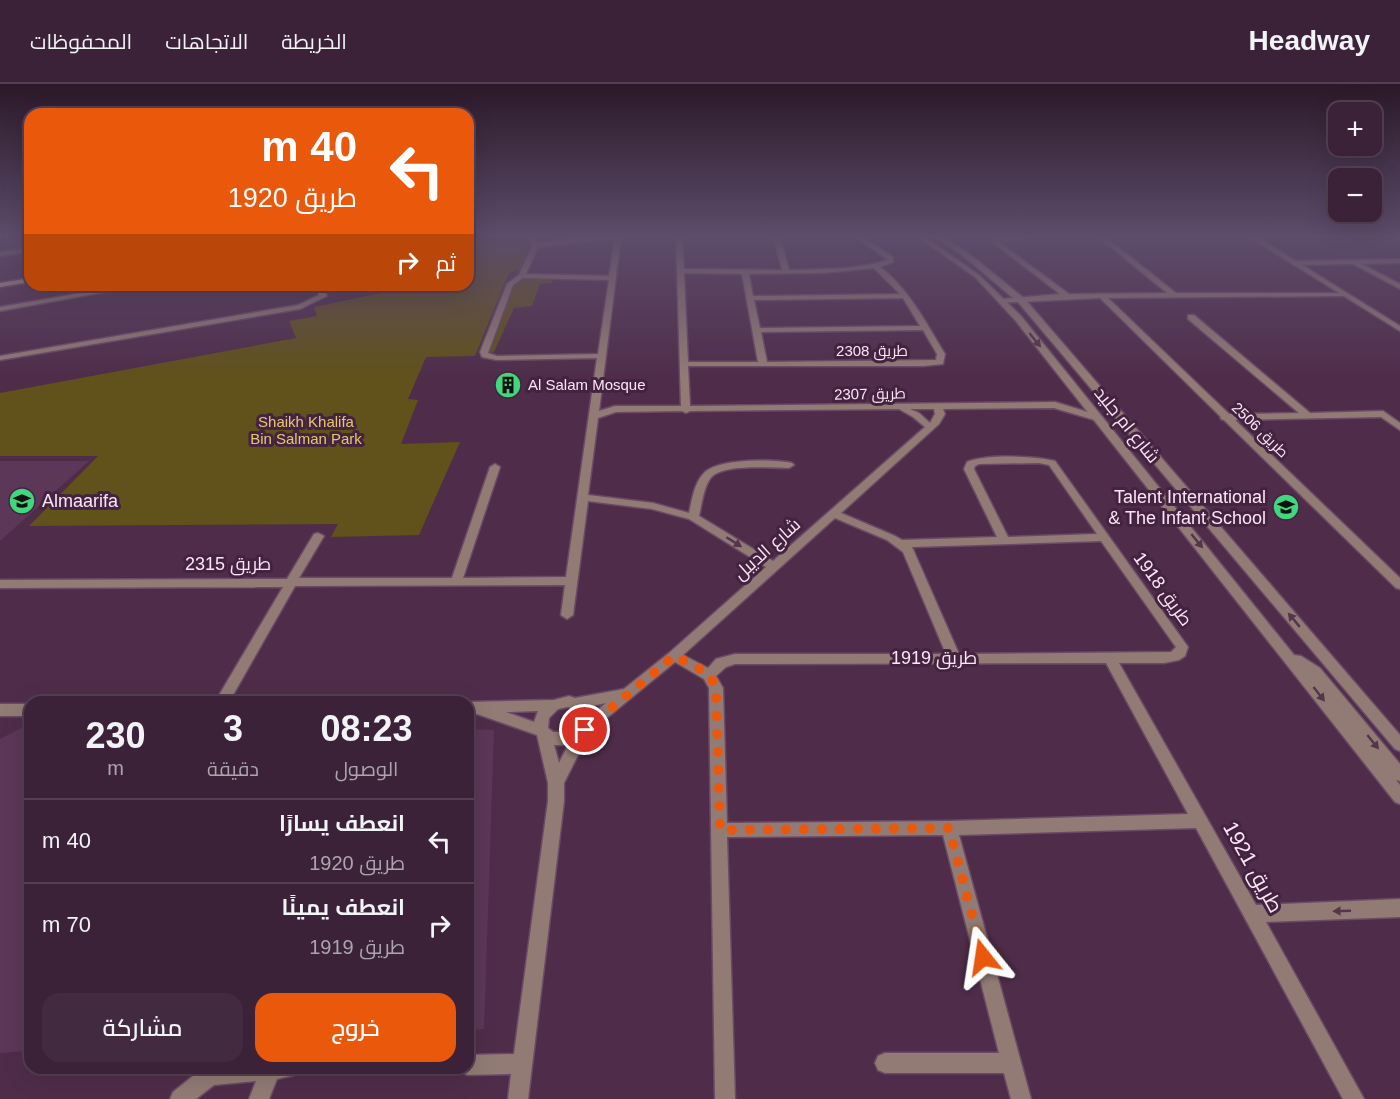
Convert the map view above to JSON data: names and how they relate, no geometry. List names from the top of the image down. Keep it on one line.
{"streets":{"street":["طريق 2308","طريق 2307","شارع ام جليد","طريق 2506","شارع الديبل","طريق 2315","طريق 1918","طريق 1919","طريق 1921"]},"crossings":[["طريق 2307","شارع ام جليد"],["طريق 2307","شارع الديبل"],["طريق 1918","طريق 1919"],["طريق 1919","طريق 1921"]],"parks":["Shaikh Khalifa Bin Salman Park"],"places":{"building":["Al Salam Mosque"],"school or university":["Almaarifa","Talent International & The Infant School"]},"page":{"header":"Headway","nav":["الخريطة","الاتجاهات","المحفوظات"],"map_buttons":["+","−"],"turn":["40 m","طريق 1920"],"then":"ثم","eta":["08:23","الوصول","3","دقيقة","230","m"],"list":[{"name":"انعطف يسارًا","note":"طريق 1920","value":"40 m"},{"name":"انعطف يمينًا","note":"طريق 1919","value":"70 m"}],"buttons":["خروج","مشاركة"]}}
